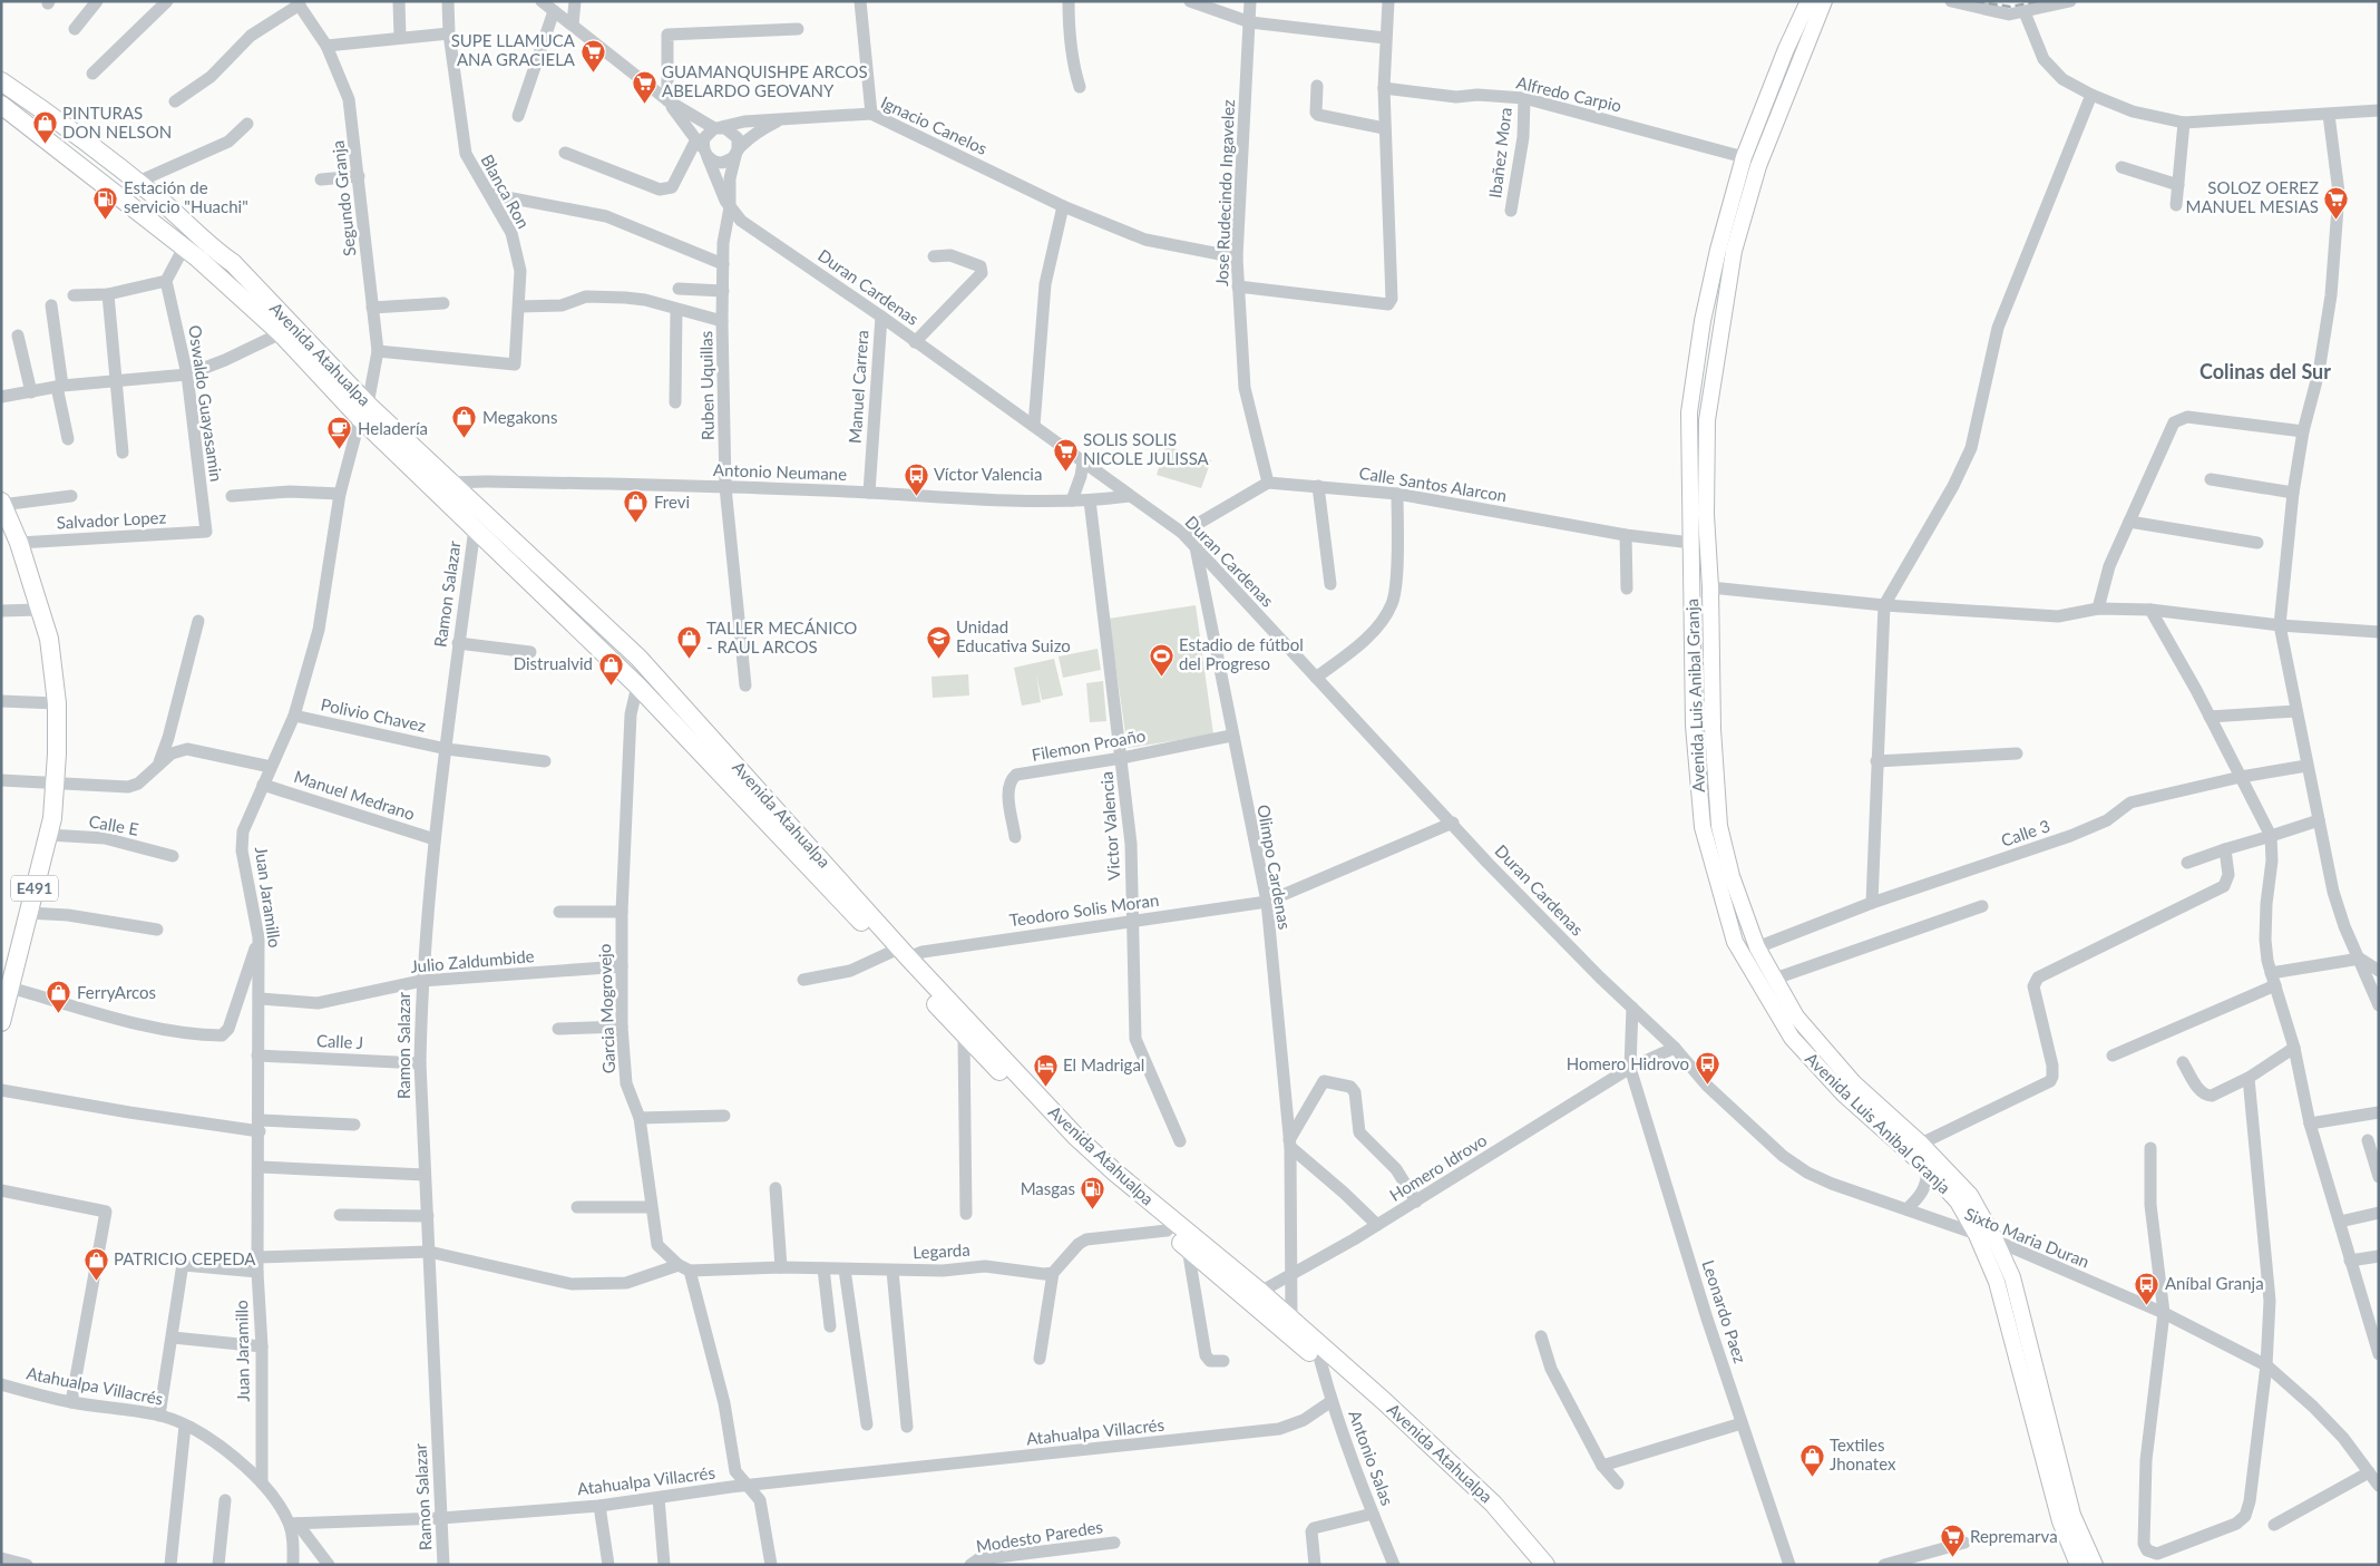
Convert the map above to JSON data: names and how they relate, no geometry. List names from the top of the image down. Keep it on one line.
{"streets":{"highway":["Avenida Atahualpa","E491"],"main road":["Avenida Luis Anibal Granja"],"street":["Alfredo Carpio","Ignacio Canelos","Ibañez Mora","Blanca Ron","Jose Rudecindo Ingavelez","Segundo Granja","Duran Cardenas","Ruben Uquillas","Manuel Carrera","Oswaldo Guayasamin","Antonio Neumane","Calle Santos Alarcon","Salvador Lopez","Ramon Salazar","Polivio Chavez","Filemon Proaño","Manuel Medrano","Calle E","Victor Valencia","Calle 3","Olimpo Cardenas","Juan Jaramillo","Teodoro Solis Moran","Julio Zaldumbide","Garcia Mogrovejo","Calle J","Homero Idrovo","Sixto Maria Duran","Legarda","Leonardo Paez","Atahualpa Villacrés","Antonio Salas","Modesto Paredes"]},"crossings":[["Alfredo Carpio","Ibañez Mora"],["Alfredo Carpio","Avenida Luis Anibal Granja"],["Ignacio Canelos","Jose Rudecindo Ingavelez"],["Blanca Ron","Segundo Granja"],["Jose Rudecindo Ingavelez","Calle Santos Alarcon"],["Segundo Granja","Avenida Atahualpa"],["Segundo Granja","Juan Jaramillo"],["Duran Cardenas","Ruben Uquillas"],["Duran Cardenas","Manuel Carrera"],["Duran Cardenas","Antonio Neumane"],["Duran Cardenas","Olimpo Cardenas"],["Duran Cardenas","Teodoro Solis Moran"],["Duran Cardenas","Sixto Maria Duran"],["Avenida Atahualpa","Antonio Neumane"],["Avenida Atahualpa","Ramon Salazar"],["Avenida Atahualpa","Olimpo Cardenas"],["Avenida Atahualpa","Juan Jaramillo"],["Avenida Atahualpa","Teodoro Solis Moran"],["Avenida Atahualpa","Garcia Mogrovejo"],["Avenida Atahualpa","Homero Idrovo"],["Avenida Atahualpa","Antonio Salas"],["Ruben Uquillas","Antonio Neumane"],["Manuel Carrera","Antonio Neumane"],["Oswaldo Guayasamin","Salvador Lopez"],["Antonio Neumane","Victor Valencia"],["Calle Santos Alarcon","Avenida Luis Anibal Granja"],["Salvador Lopez","E491"],["Ramon Salazar","Polivio Chavez"],["Ramon Salazar","Manuel Medrano"],["Ramon Salazar","Julio Zaldumbide"],["Ramon Salazar","Calle J"],["Ramon Salazar","Legarda"],["Ramon Salazar","Atahualpa Villacrés"],["Avenida Luis Anibal Granja","Calle 3"],["Avenida Luis Anibal Granja","Sixto Maria Duran"],["Polivio Chavez","Juan Jaramillo"],["Filemon Proaño","Victor Valencia"],["Filemon Proaño","Olimpo Cardenas"],["Manuel Medrano","Juan Jaramillo"],["Calle E","E491"],["Victor Valencia","Teodoro Solis Moran"],["Olimpo Cardenas","Teodoro Solis Moran"],["Olimpo Cardenas","Homero Idrovo"],["Juan Jaramillo","Julio Zaldumbide"],["Juan Jaramillo","Calle J"],["Juan Jaramillo","Legarda"],["Juan Jaramillo","Atahualpa Villacrés"],["Julio Zaldumbide","Garcia Mogrovejo"],["Garcia Mogrovejo","Legarda"],["Homero Idrovo","Sixto Maria Duran"],["Homero Idrovo","Leonardo Paez"],["Atahualpa Villacrés","Antonio Salas"]],"districts":["Colinas del Sur"],"places":{"supermarket":["SUPE LLAMUCA ANA GRACIELA","GUAMANQUISHPE ARCOS ABELARDO GEOVANY","SOLOZ OEREZ MANUEL MESIAS","SOLIS SOLIS NICOLE JULISSA","Repremarva"],"shop":["PINTURAS DON NELSON","Megakons","Frevi","TALLER MECÁNICO - RAUL ARCOS","Distrualvid","FerryArcos","PATRICIO CEPEDA","Textiles Jhonatex"],"fuel station":["Estación de servicio \"Huachi\"","Masgas"],"cafe":["Heladería"],"bus stop":["Víctor Valencia","Homero Hidrovo","Aníbal Granja"],"school or university":["Unidad Educativa Suizo"],"sports":["Estadio de fútbol del Progreso"],"hotel":["El Madrigal"]}}
